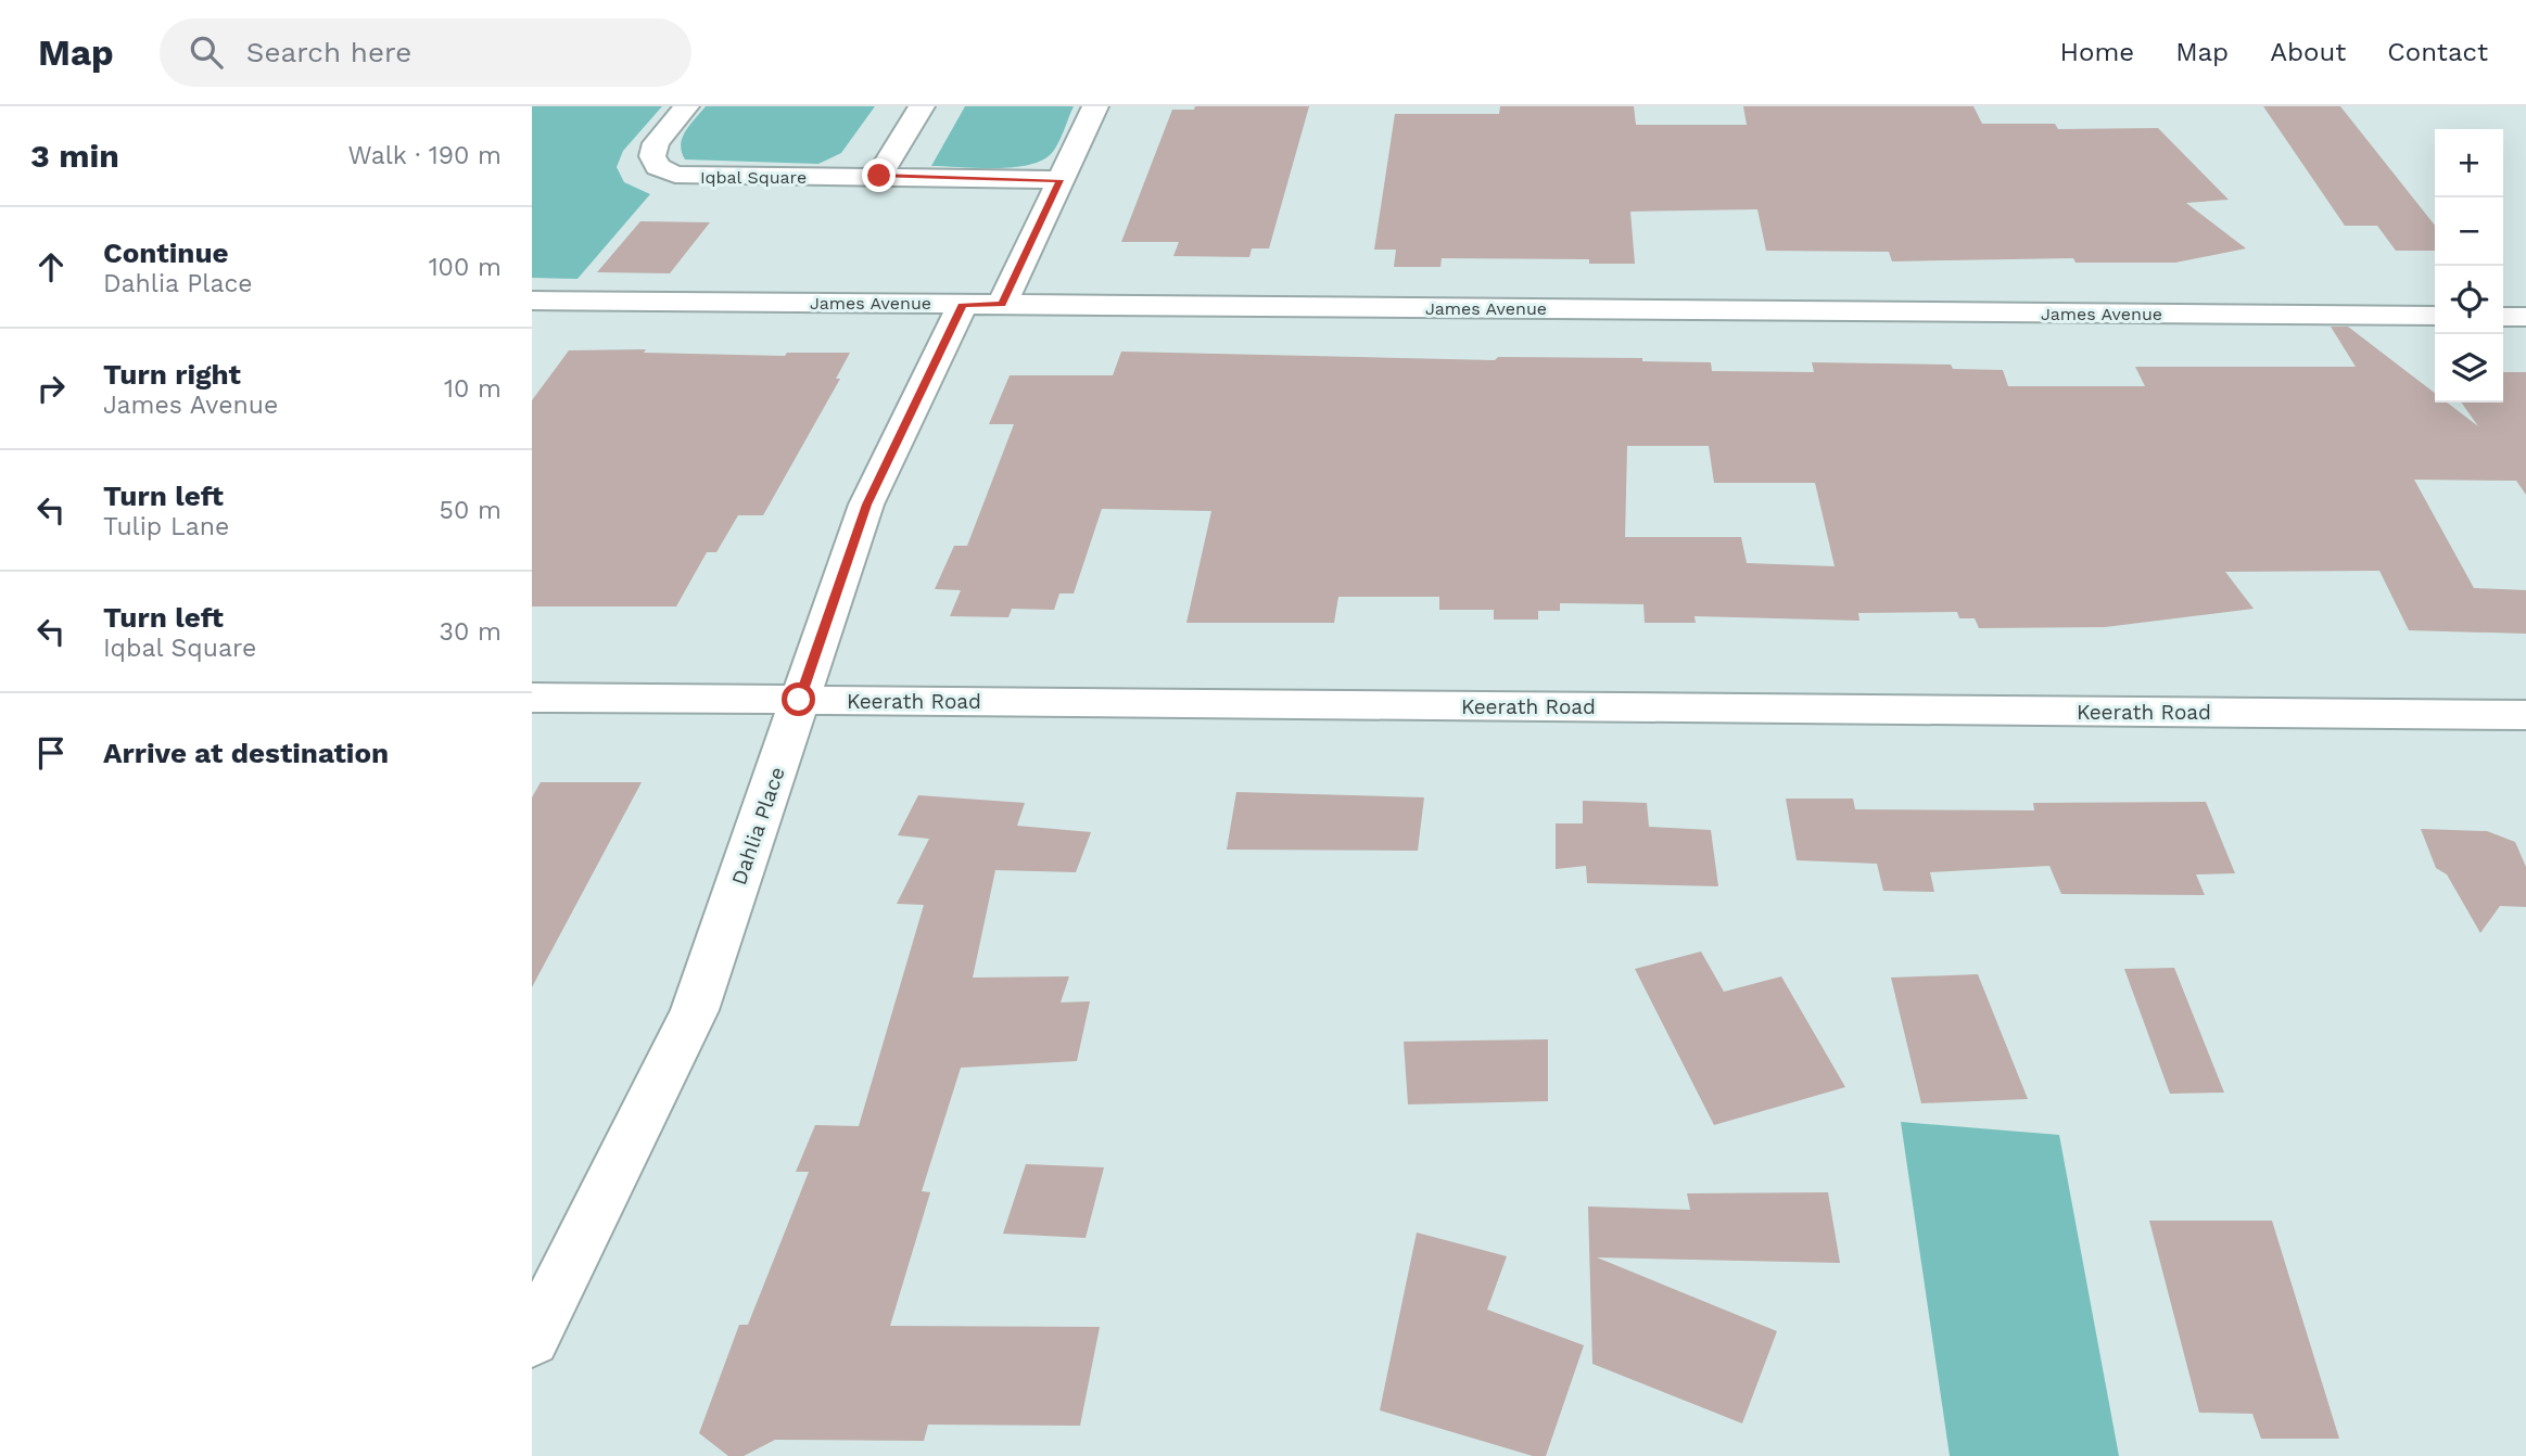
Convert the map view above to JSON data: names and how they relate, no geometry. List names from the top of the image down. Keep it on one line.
{"streets":{"street":["Iqbal Square","James Avenue","Keerath Road","Dahlia Place"]},"crossings":[["Iqbal Square","Dahlia Place"],["James Avenue","Dahlia Place"],["Keerath Road","Dahlia Place"]],"page":{"header":"Map","search":"Search here","nav":["Home","Map","About","Contact"],"heading":["3 min","Walk · 190 m"],"map_buttons":["+","−"],"list":[["Continue","Dahlia Place","100 m"],["Turn right","James Avenue","10 m"],["Turn left","Tulip Lane","50 m"],["Turn left","Iqbal Square","30 m"],"Arrive at destination"]}}
